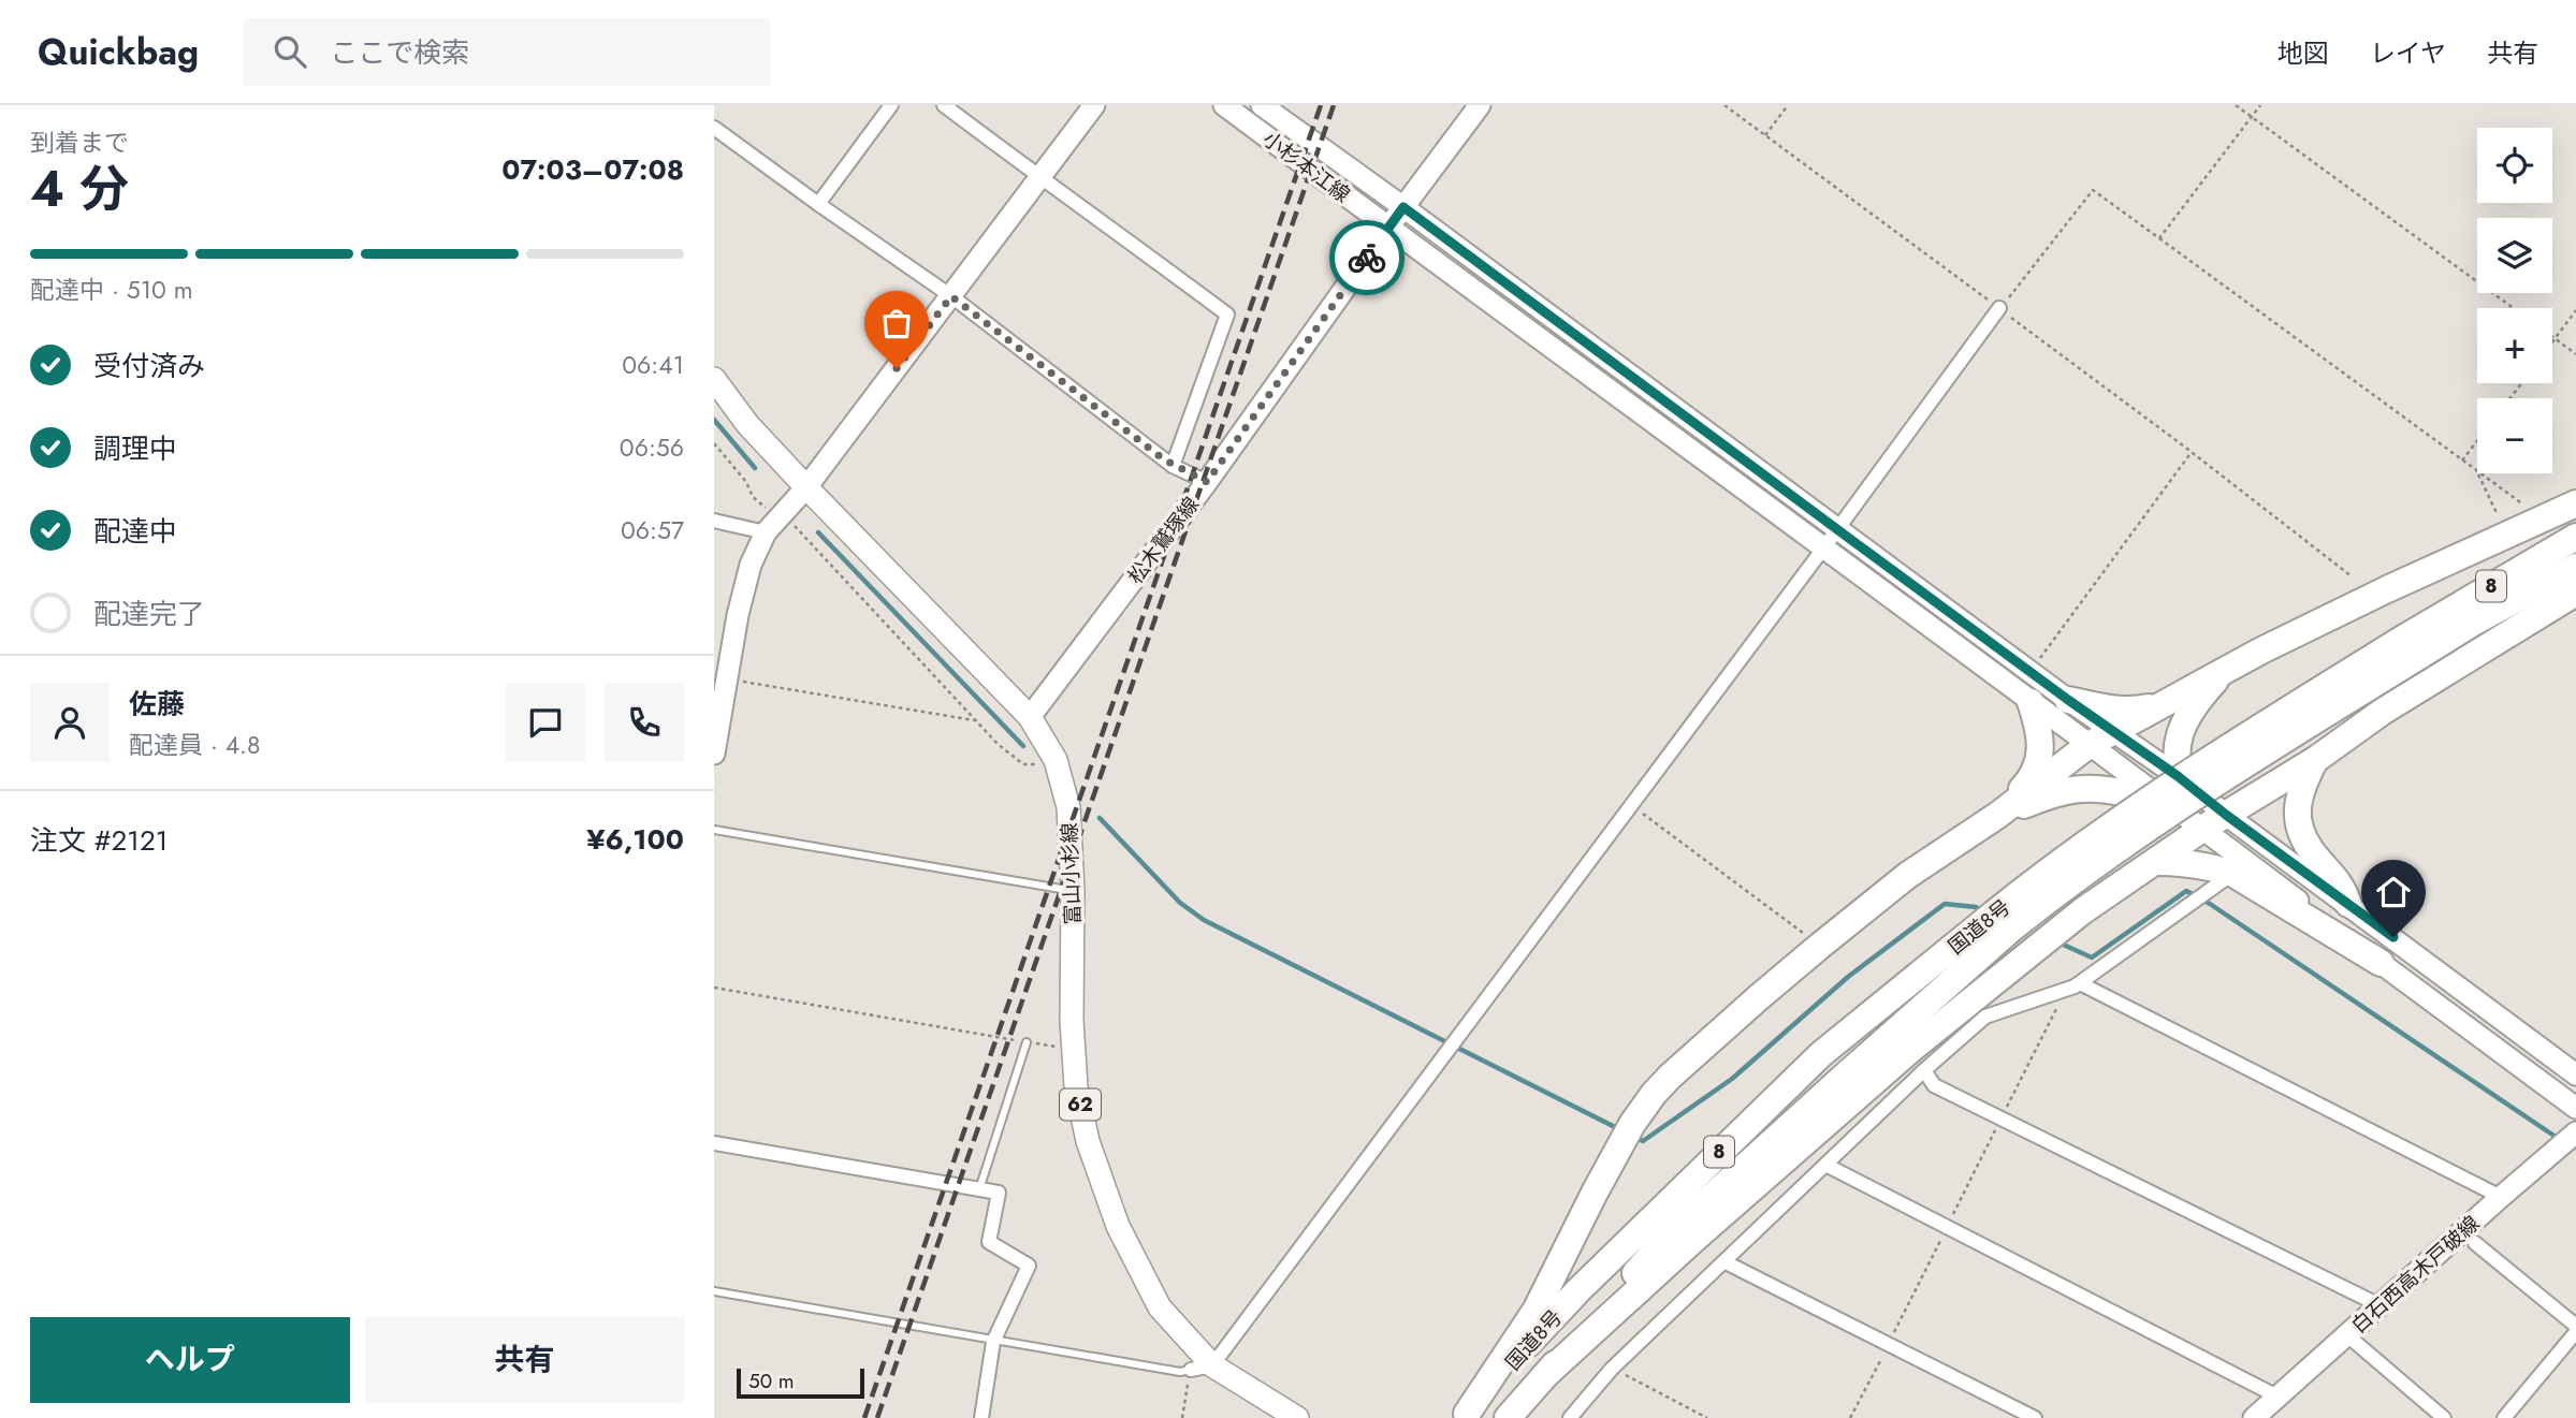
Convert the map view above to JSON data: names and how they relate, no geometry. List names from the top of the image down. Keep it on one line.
{"streets":{"highway":["8","国道8号"],"main road":["富山小杉線","62"],"street":["小杉本江線","松木鷲塚線","白石西高木戸破線"]},"crossings":[["小杉本江線","松木鷲塚線"],["松木鷲塚線","富山小杉線"]],"scale_bar":"50 m","page":{"header":"Quickbag","search":"ここで検索","nav":["地図","レイヤ","共有"],"heading":["4 分","到着まで","07:03–07:08"],"panel":["佐藤","配達員 · 4.8","注文 #2121","¥6,100"],"map_buttons":["+","−"],"bar":"配達中 · 510 m","list":[["受付済み","06:41"],["調理中","06:56"],["配達中","06:57"],"配達完了"],"buttons":["ヘルプ","共有"],"scale":"50 m"}}
